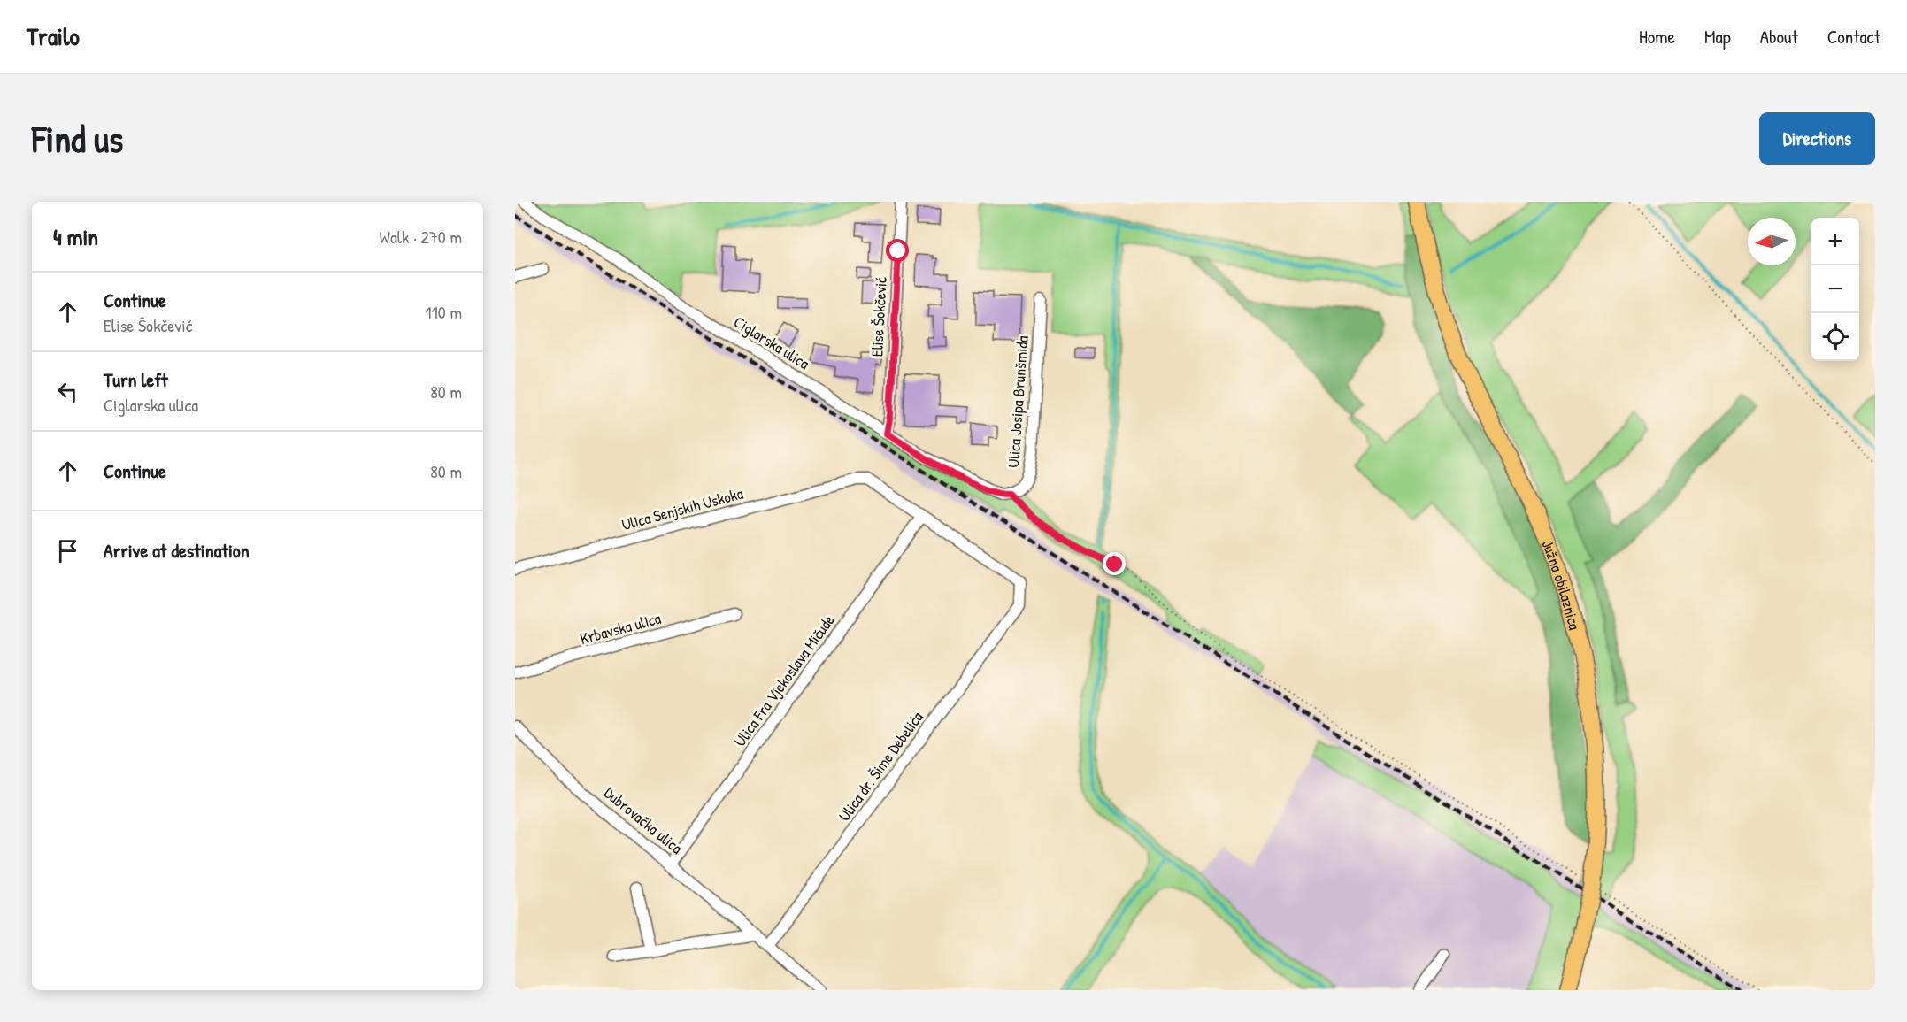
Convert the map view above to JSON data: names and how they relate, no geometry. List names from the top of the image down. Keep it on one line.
{"streets":{"main road":["Južna obilaznica"],"street":["Elise Šokčević","Ciglarska ulica","Ulica Josipa Brunšmida","Ulica Senjskih Uskoka","Krbavska ulica","Ulica Fra Vjekoslava Mičude","Ulica dr. Šime Debelića","Dubrovačka ulica"]},"crossings":[["Elise Šokčević","Ciglarska ulica"],["Ciglarska ulica","Ulica Josipa Brunšmida"],["Ulica Senjskih Uskoka","Ulica Fra Vjekoslava Mičude"],["Ulica Senjskih Uskoka","Ulica dr. Šime Debelića"],["Ulica Fra Vjekoslava Mičude","Ulica dr. Šime Debelića"],["Ulica Fra Vjekoslava Mičude","Dubrovačka ulica"],["Ulica dr. Šime Debelića","Dubrovačka ulica"]],"north":"left","page":{"header":"Trailo","nav":["Home","Map","About","Contact"],"buttons":"Directions","title":"Find us","heading":["4 min","Walk · 270 m"],"map_buttons":["+","−"],"list":[["Continue","Elise Šokčević","110 m"],["Turn left","Ciglarska ulica","80 m"],["Continue","80 m"],"Arrive at destination"]}}
